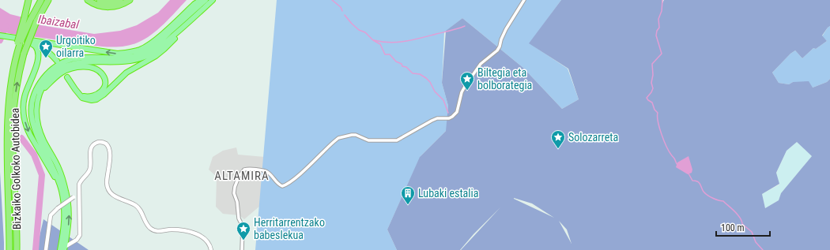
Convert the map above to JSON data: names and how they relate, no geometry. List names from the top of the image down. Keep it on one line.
{"streets":{"highway":["Bizkaiko Golkoko Autobidea"]},"districts":["ALTAMIRA"],"water":["Ibaizabal"],"places":{"place":["Urgoitiko oilarra","Biltegia eta bolborategia","Solozarreta","Herritarrentzako babeslekua"],"building":["Lubaki estalia"]},"scale_bar":"100 m"}
